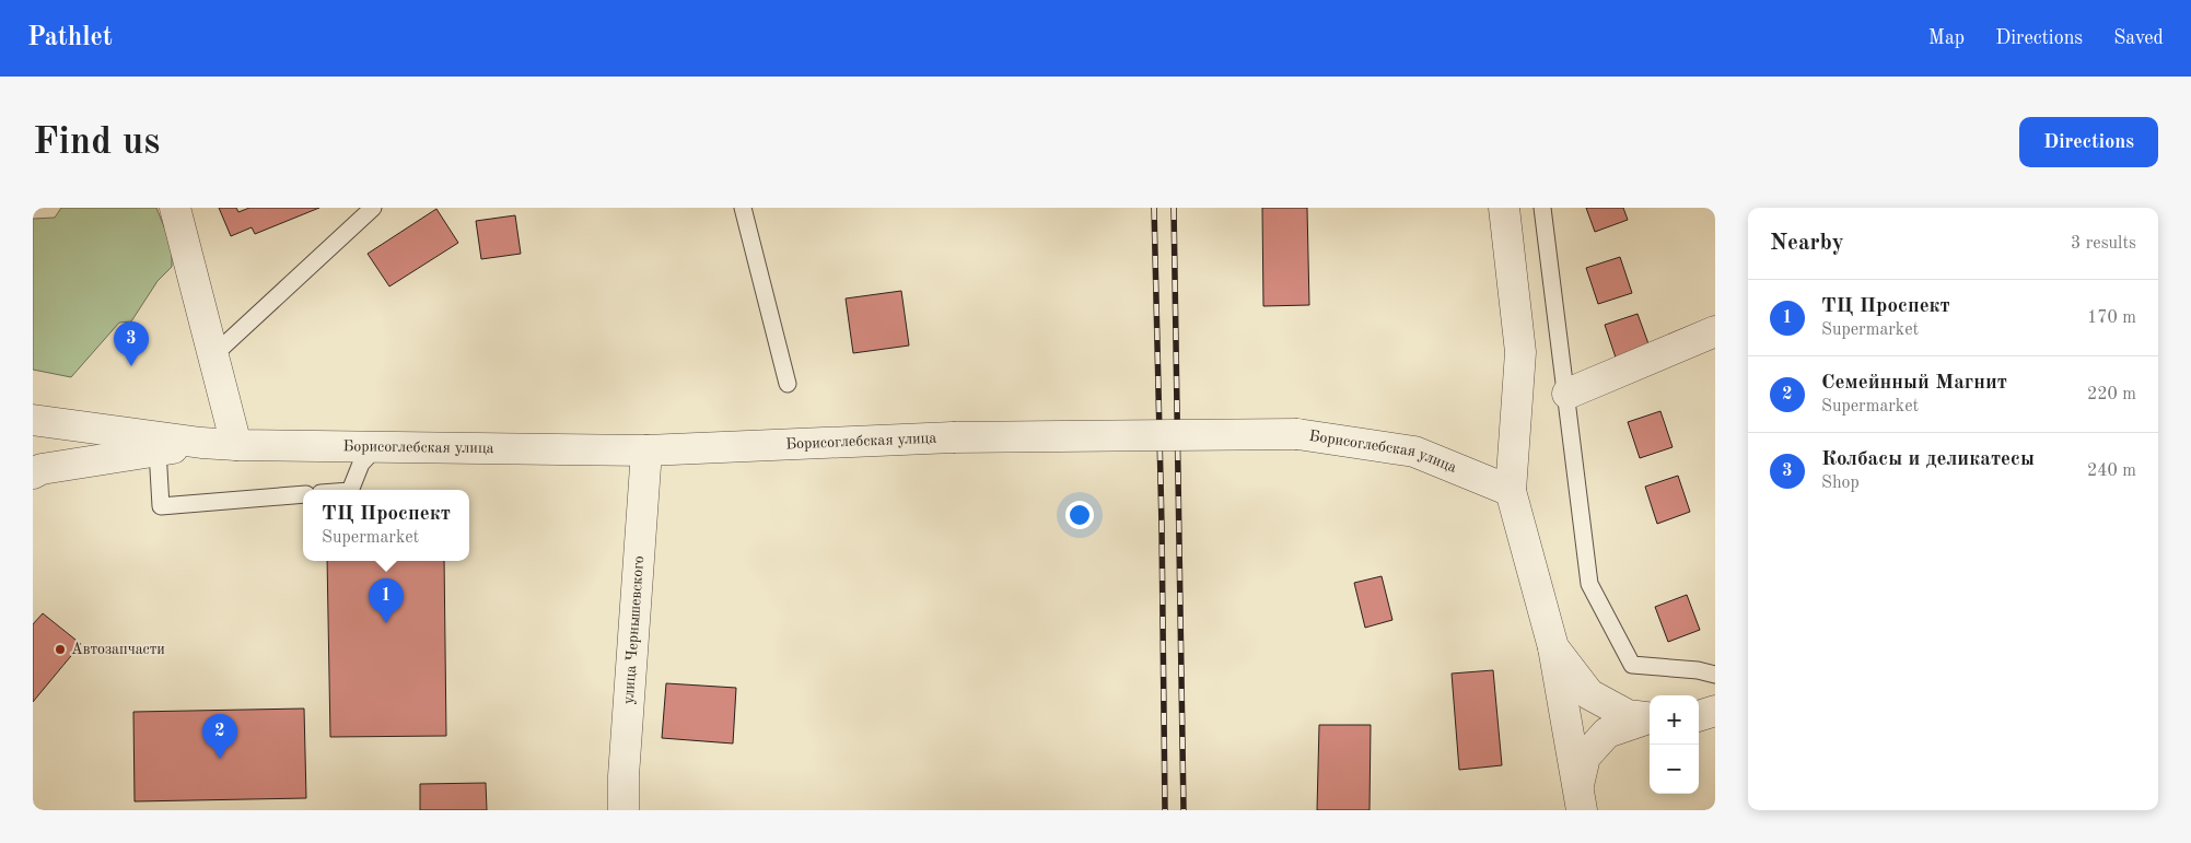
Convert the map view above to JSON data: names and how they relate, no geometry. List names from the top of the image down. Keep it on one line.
{"streets":{"street":["Борисоглебская улица","улица Чернышевского"]},"crossings":[["Борисоглебская улица","улица Чернышевского"]],"places":["Автозапчасти"],"page":{"header":"Pathlet","nav":["Map","Directions","Saved"],"buttons":"Directions","title":"Find us","heading":["Nearby","3 results"],"list":[{"mark":"1","name":"ТЦ Проспект","note":"Supermarket","value":"170 m"},{"mark":"2","name":"Семейнный Магнит","note":"Supermarket","value":"220 m"},{"mark":"3","name":"Колбасы и деликатесы","note":"Shop","value":"240 m"}],"pins":["3","1","2"],"popup":["ТЦ Проспект","Supermarket"],"map_buttons":["+","−"]}}
